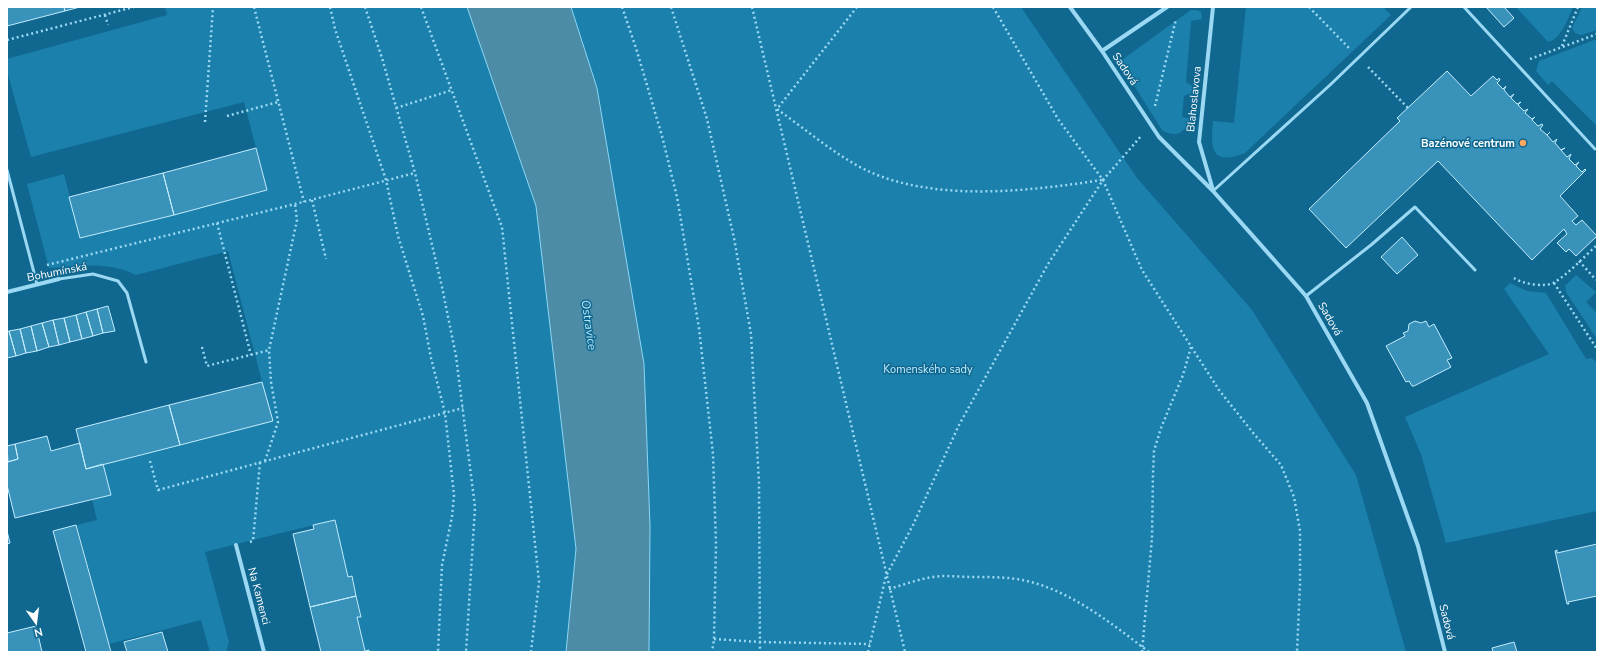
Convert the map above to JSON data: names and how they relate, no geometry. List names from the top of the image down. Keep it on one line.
{"streets":{"street":["Sadová","Blahoslavova","Bohumínská","Na Kamenci"]},"crossings":[["Sadová","Blahoslavova"]],"water":["Ostravice"],"parks":["Komenského sady"],"places":["Bazénové centrum"],"north":"bottom"}
